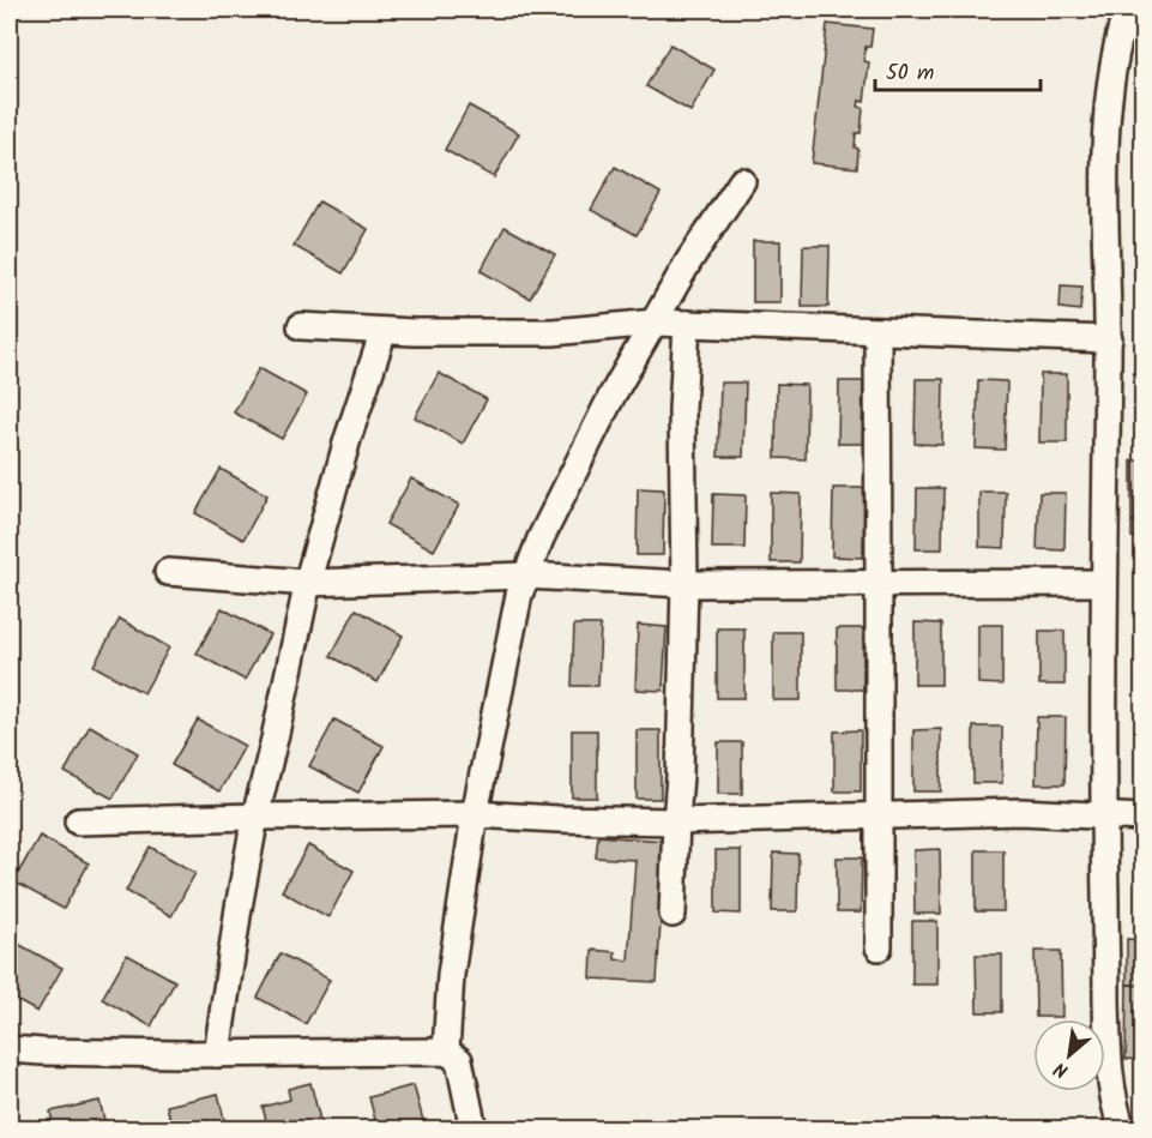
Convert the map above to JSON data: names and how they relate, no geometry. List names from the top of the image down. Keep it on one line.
{"scale_bar":"50 m","north":"bottom left"}
